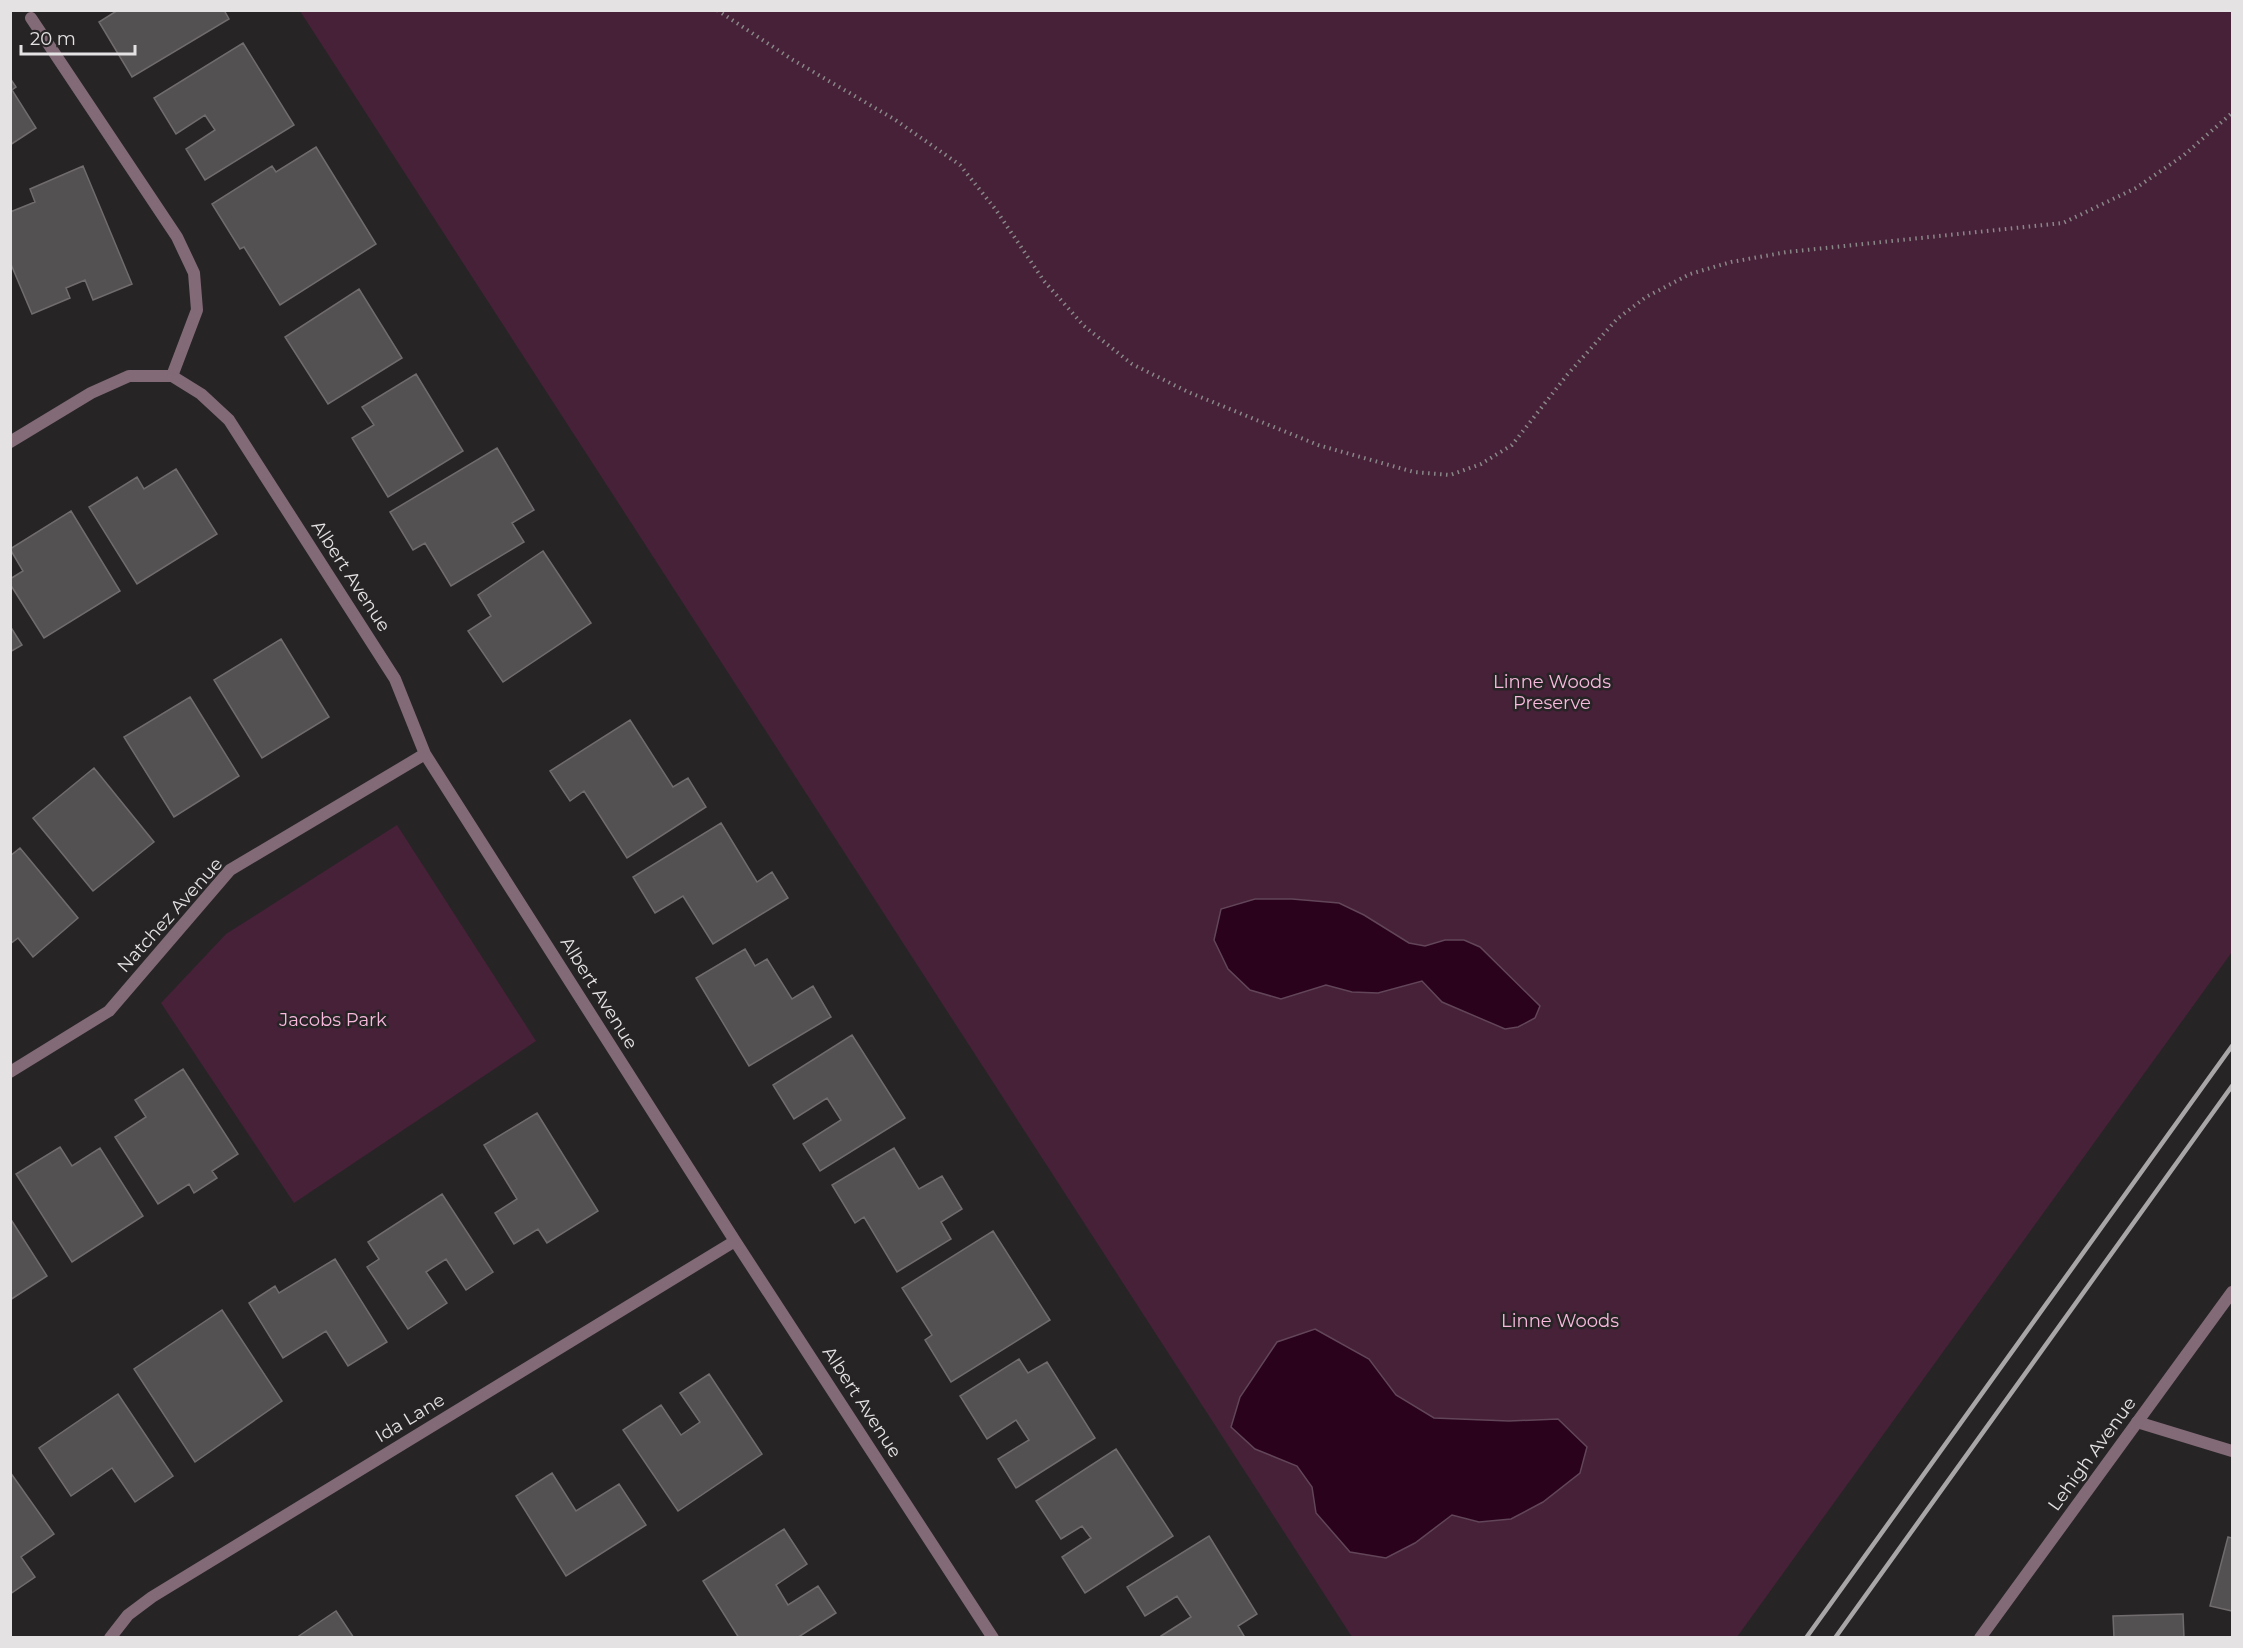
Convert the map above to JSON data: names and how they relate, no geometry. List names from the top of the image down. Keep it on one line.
{"streets":{"street":["Albert Avenue","Natchez Avenue","Ida Lane","Lehigh Avenue"]},"crossings":[["Albert Avenue","Natchez Avenue"],["Albert Avenue","Ida Lane"]],"parks":["Linne Woods Preserve","Jacobs Park","Linne Woods"],"scale_bar":"20 m"}
